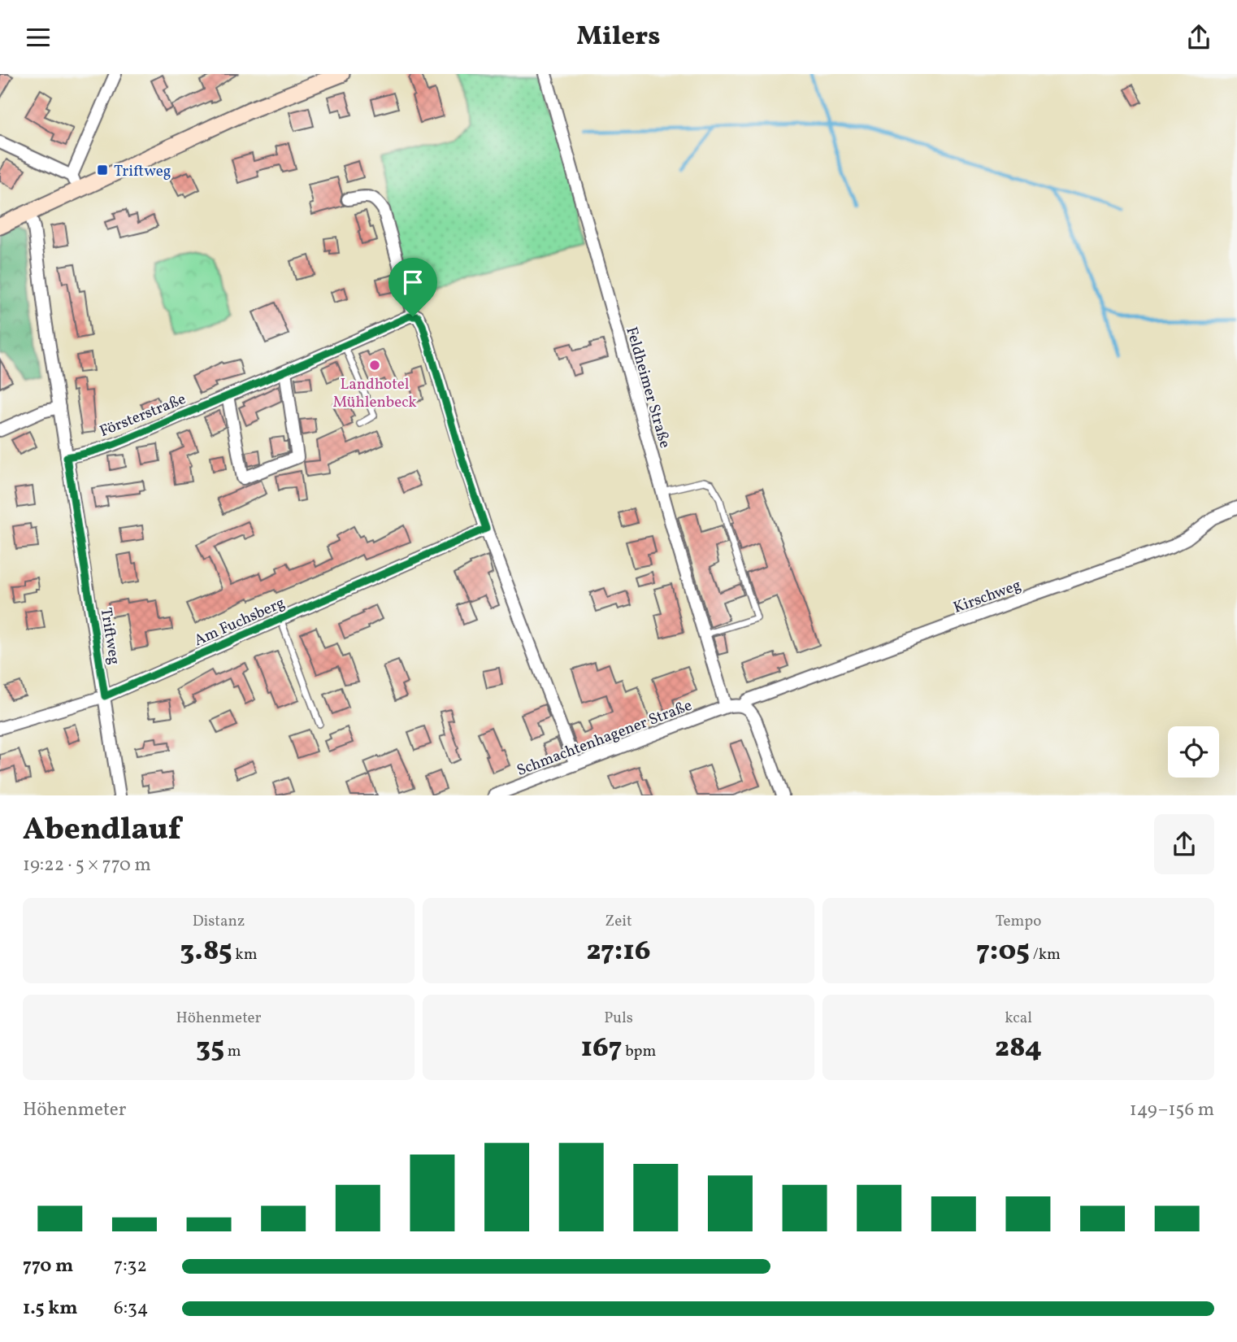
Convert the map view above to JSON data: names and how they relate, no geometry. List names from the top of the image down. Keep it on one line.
{"streets":{"street":["Feldheimer Straße","Försterstraße","Kirschweg","Am Fuchsberg","Triftweg","Schmachtenhagener Straße"]},"crossings":[["Feldheimer Straße","Schmachtenhagener Straße"],["Försterstraße","Triftweg"],["Kirschweg","Schmachtenhagener Straße"],["Am Fuchsberg","Triftweg"]],"places":{"transit":["Triftweg"],"other":["Landhotel Mühlenbeck"]},"page":{"header":"Milers","heading":["Abendlauf","19:22 · 5 × 770 m"],"stats":[["Distanz","3.85 km"],["Zeit","27:16"],["Tempo","7:05 /km"],["Höhenmeter","35 m"],["Puls","167 bpm"],["kcal","284"]],"chart":["Höhenmeter","149–156 m"],"list":[{"name":"770 m","note":"7:32"},{"name":"1.5 km","note":"6:34"}]}}
